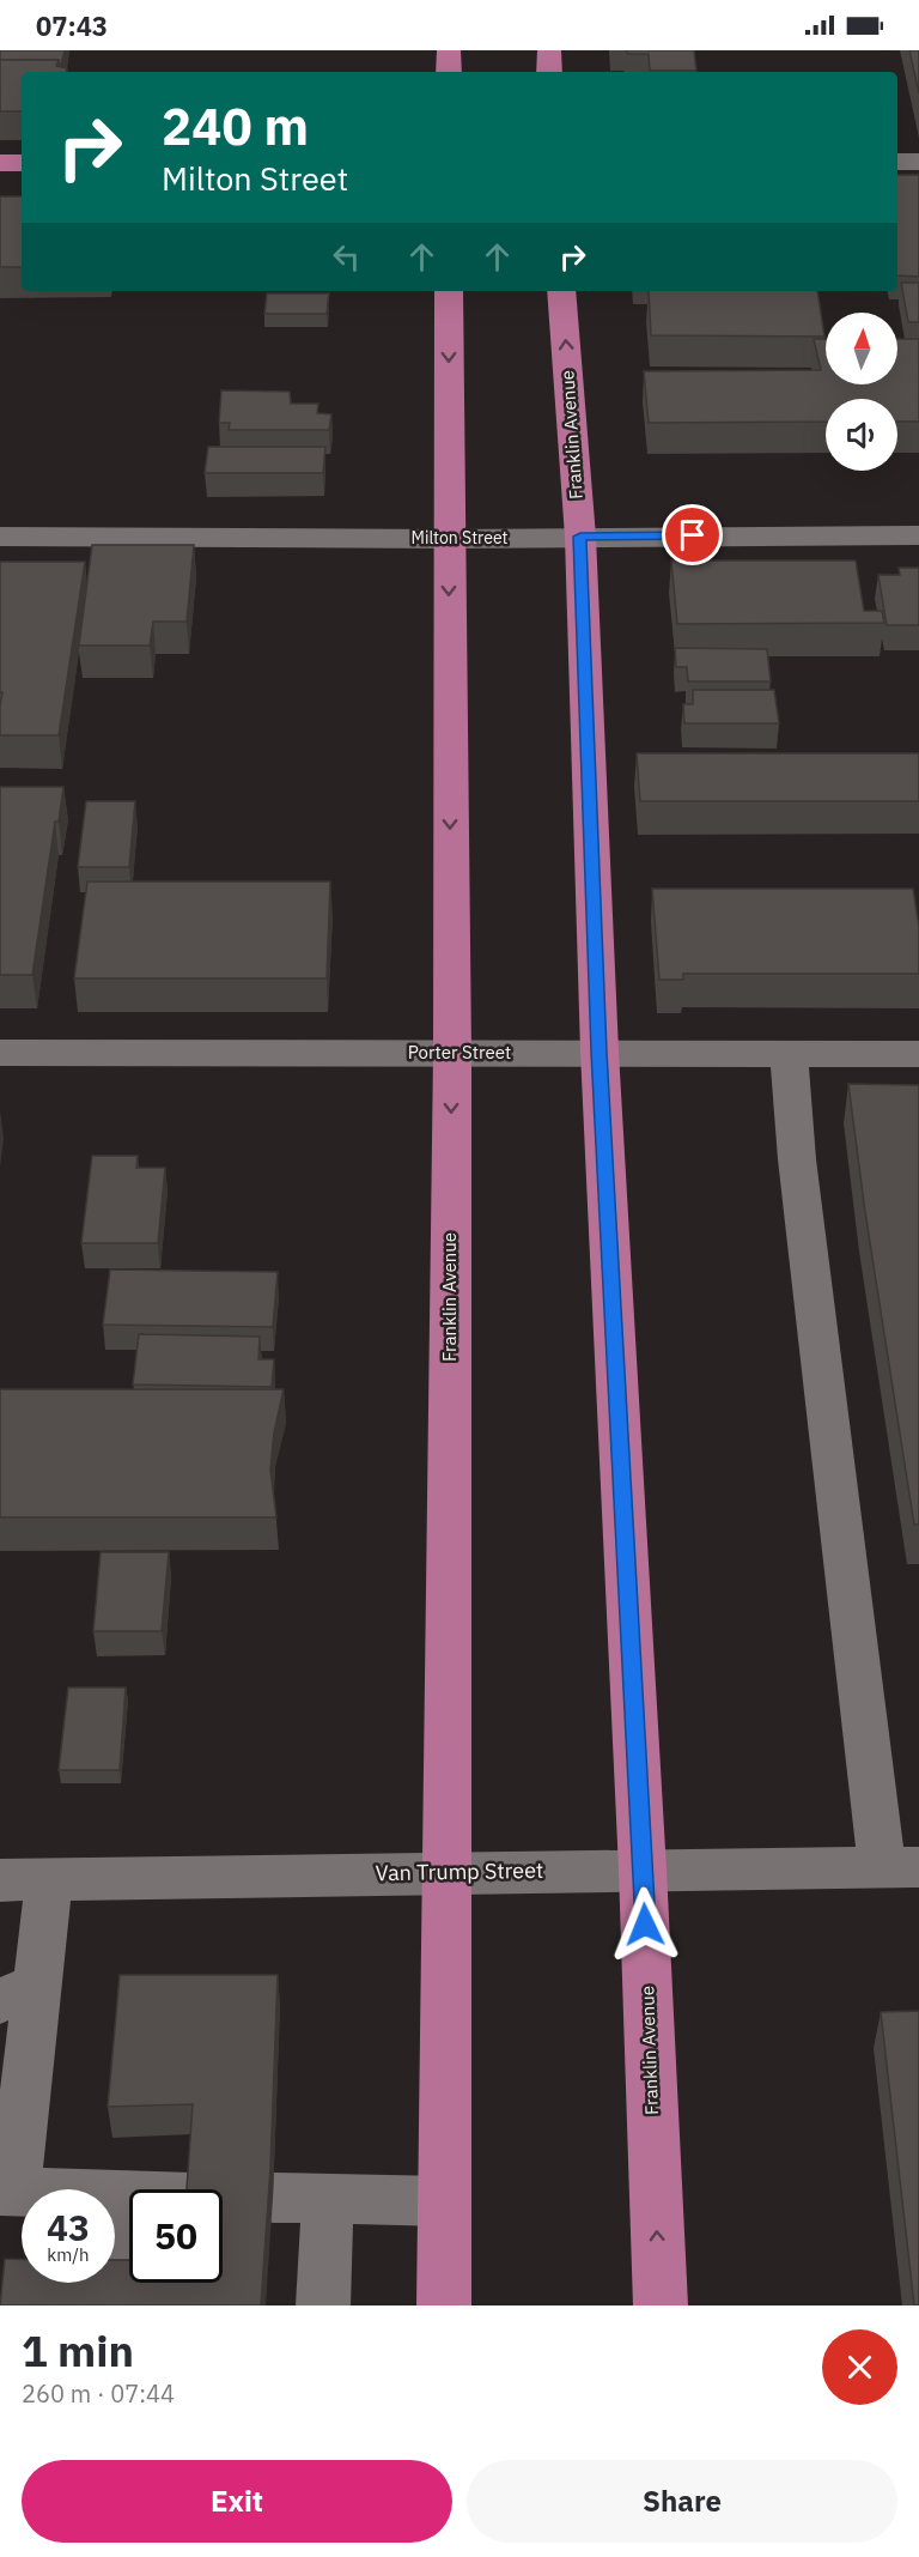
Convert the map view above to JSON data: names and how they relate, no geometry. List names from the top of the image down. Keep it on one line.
{"streets":{"main road":["Franklin Avenue"],"street":["Milton Street","Porter Street","Van Trump Street"]},"crossings":[["Franklin Avenue","Milton Street"],["Franklin Avenue","Porter Street"],["Franklin Avenue","Van Trump Street"]],"north":"top","page":{"status":"07:43","turn":["240 m","Milton Street"],"speed":"43 km/h","limit":"50","heading":["1 min","260 m · 07:44"],"buttons":["Exit","Share"]}}
